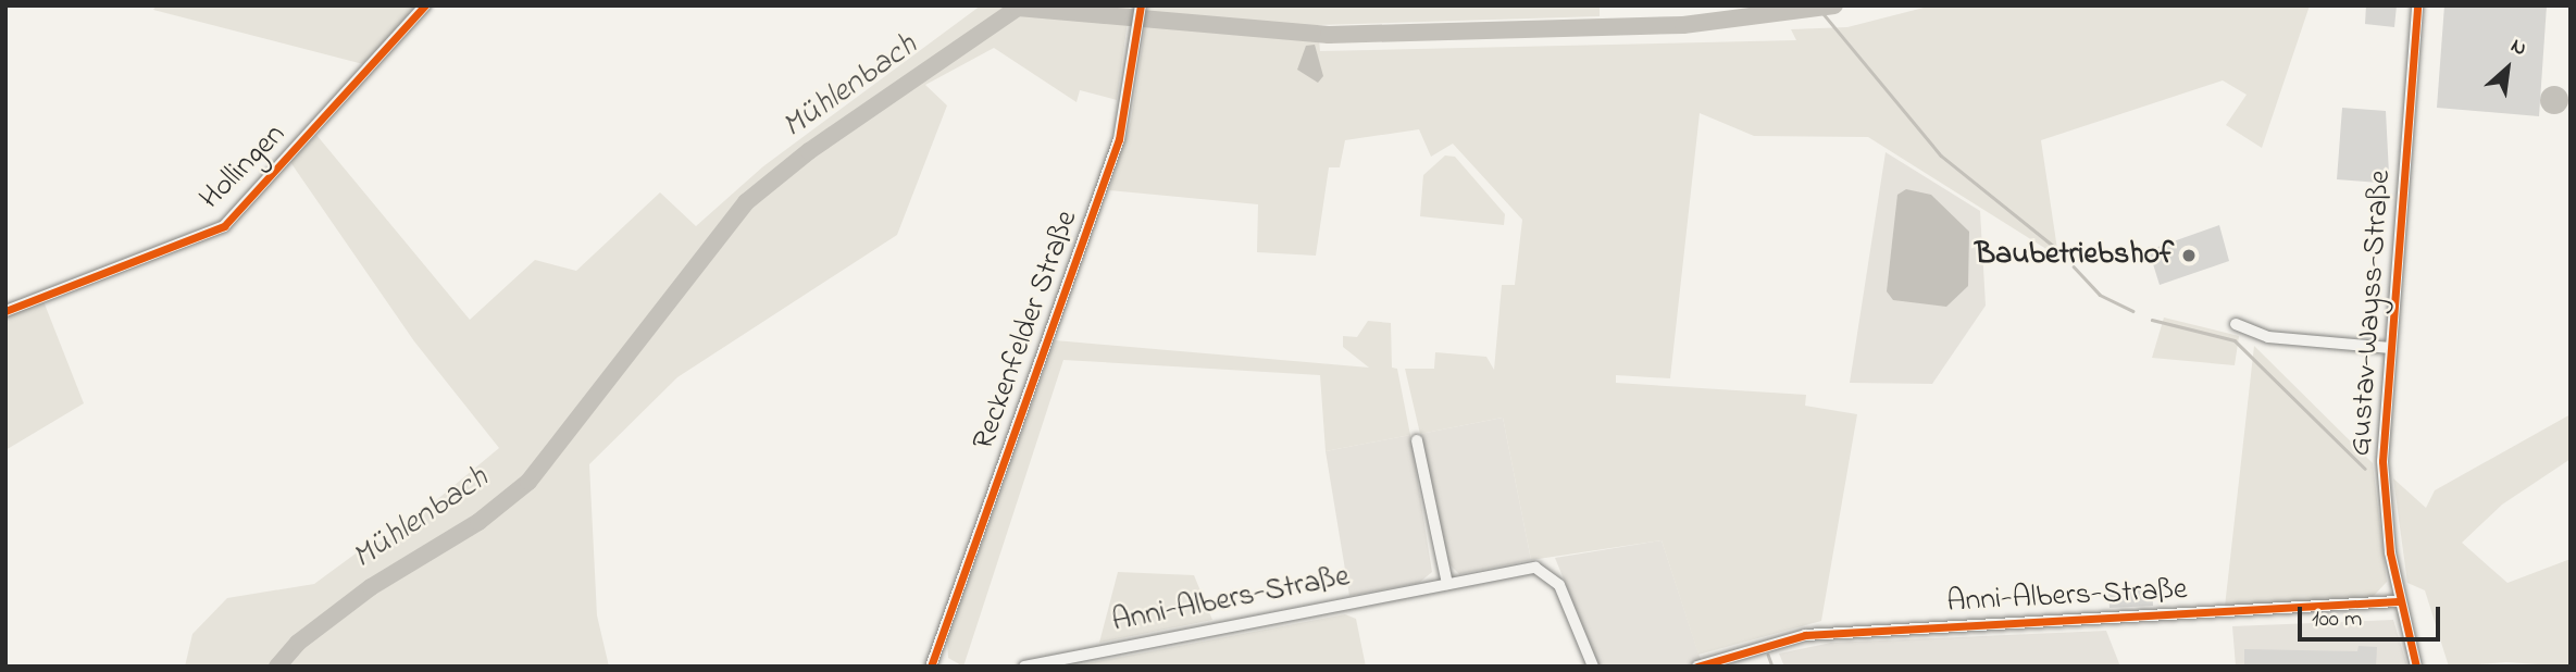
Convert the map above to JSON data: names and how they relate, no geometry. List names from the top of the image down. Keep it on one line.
{"streets":{"street":["Hollingen","Gustav-Wayss-Straße","Reckenfelder Straße","Anni-Albers-Straße"]},"crossings":[["Gustav-Wayss-Straße","Anni-Albers-Straße"]],"water":["Mühlenbach"],"places":["Baubetriebshof"],"scale_bar":"100 m","north":"top right"}
